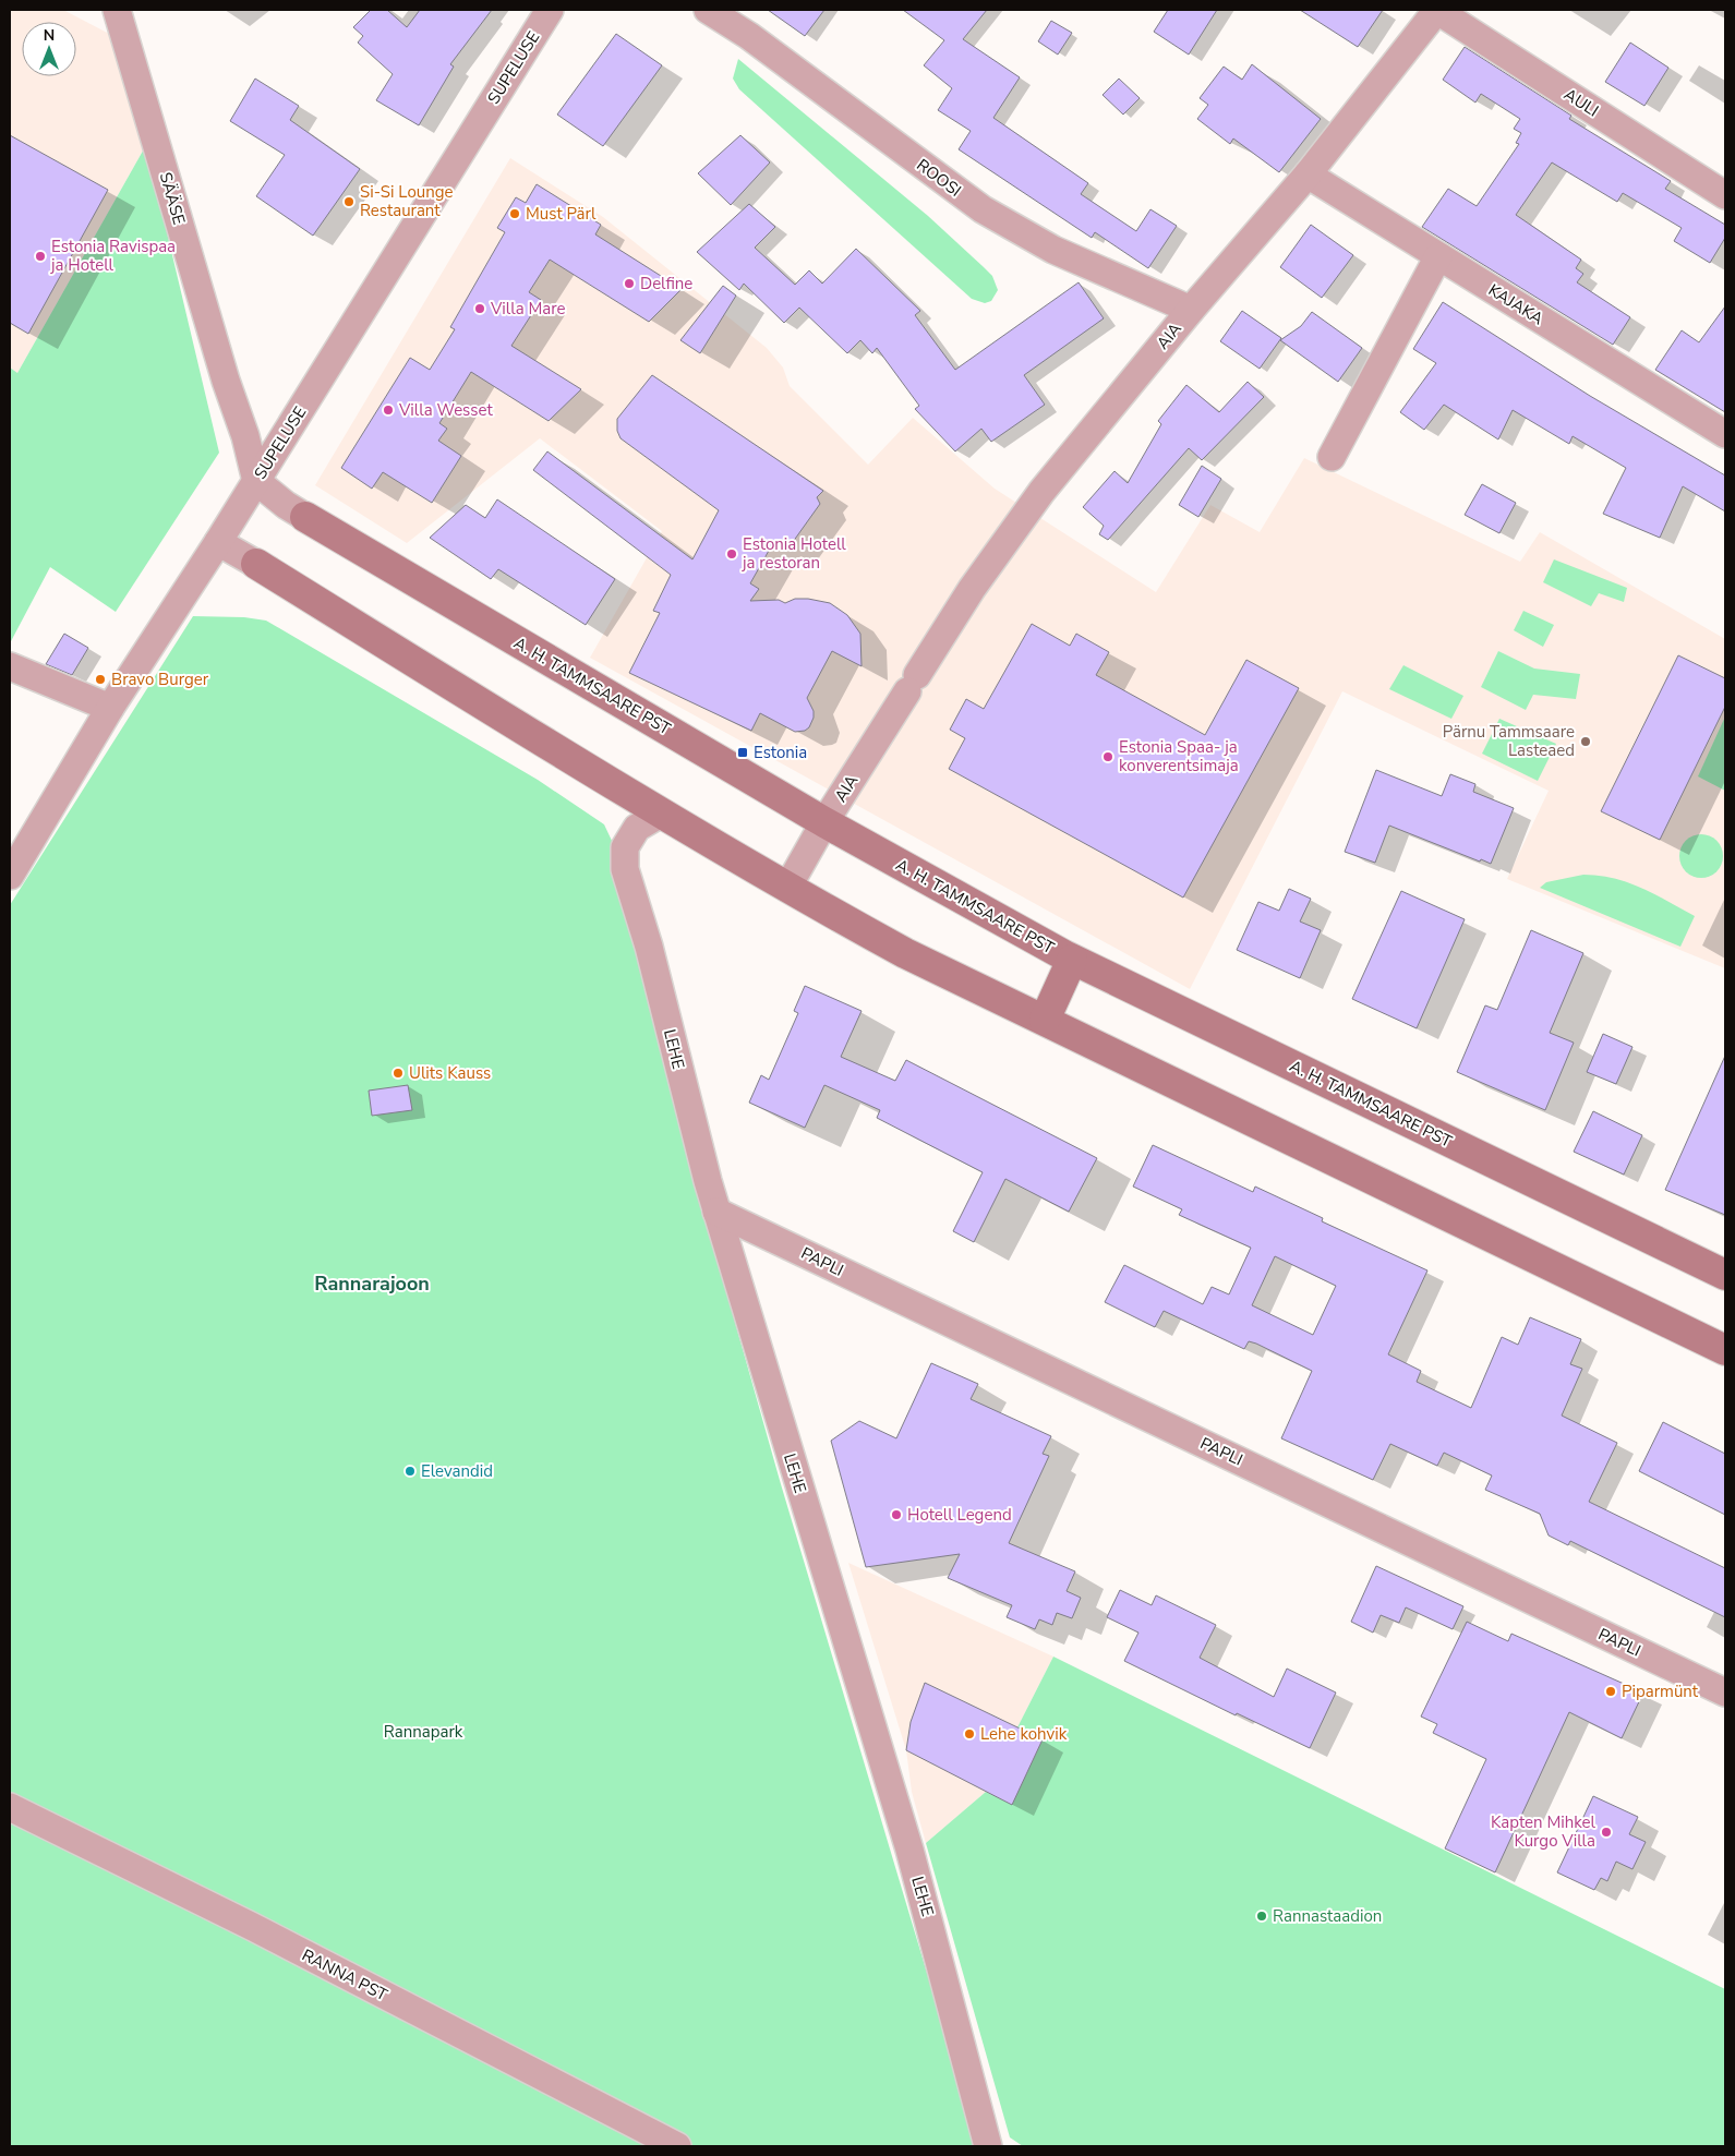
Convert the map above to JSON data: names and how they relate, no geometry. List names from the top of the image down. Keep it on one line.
{"streets":{"street":["SUPELUSE","AULI","ROOSI","SÄÄSE","KAJAKA","AIA","A. H. TAMMSAARE PST","LEHE","PAPLI","RANNA PST"]},"crossings":[["SUPELUSE","SÄÄSE"],["SUPELUSE","A. H. TAMMSAARE PST"],["AULI","AIA"],["ROOSI","AIA"],["SÄÄSE","A. H. TAMMSAARE PST"],["KAJAKA","AIA"],["AIA","A. H. TAMMSAARE PST"],["LEHE","PAPLI"]],"districts":["Rannarajoon"],"parks":["Rannapark"],"places":{"other":["Si-Si Lounge Restaurant","Must Pärl","Estonia Ravispaa ja Hotell","Delfine","Villa Mare","Villa Wesset","Estonia Hotell ja restoran","Bravo Burger","Pärnu Tammsaare Lasteaed","Estonia Spaa- ja konverentsimaja","Ulits Kauss","Elevandid","Hotell Legend","Piparmünt","Lehe kohvik","Kapten Mihkel Kurgo Villa","Rannastaadion"],"transit":["Estonia"]},"north":"top"}
